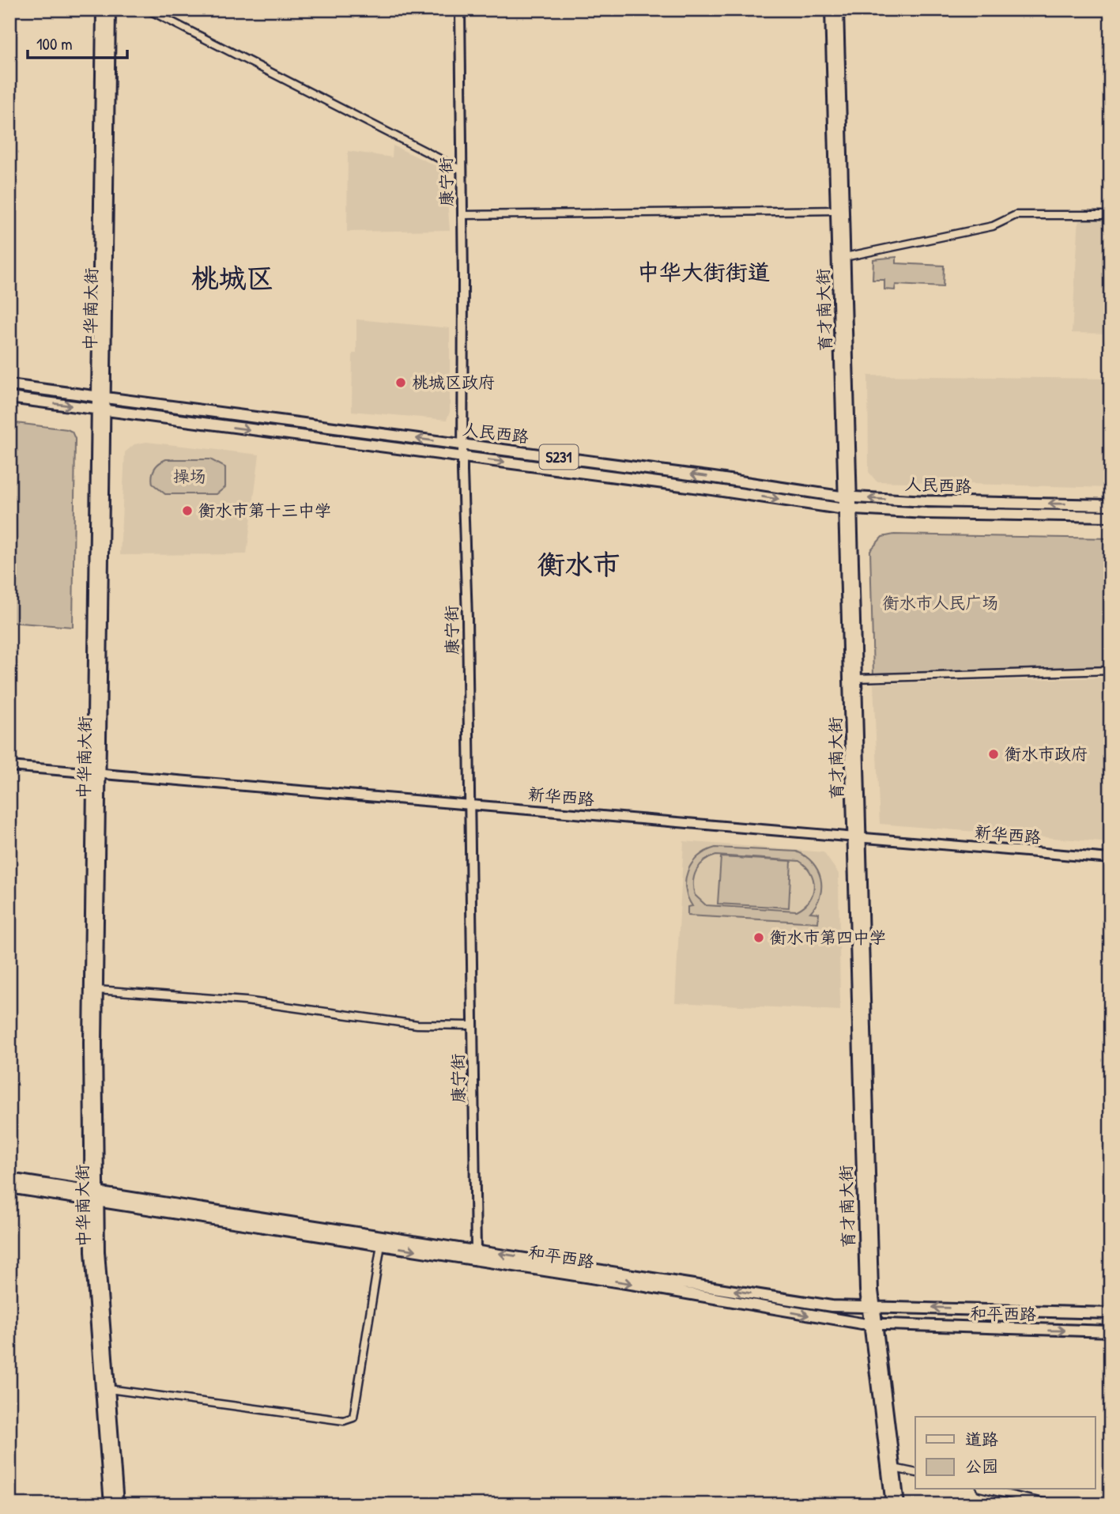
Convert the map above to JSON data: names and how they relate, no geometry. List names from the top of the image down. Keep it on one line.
{"streets":{"main road":["中华南大街","育才南大街","人民西路","S231","和平西路"],"street":["康宁街","新华西路"]},"crossings":[["康宁街","人民西路"],["康宁街","新华西路"],["康宁街","和平西路"],["中华南大街","人民西路"],["中华南大街","新华西路"],["中华南大街","和平西路"],["育才南大街","人民西路"],["育才南大街","新华西路"],["育才南大街","和平西路"]],"districts":["中华大街街道","桃城区","衡水市"],"parks":["操场","衡水市人民广场"],"places":["桃城区政府","衡水市第十三中学","衡水市政府","衡水市第四中学"],"legend":["道路","公园"],"scale_bar":"100 m"}
